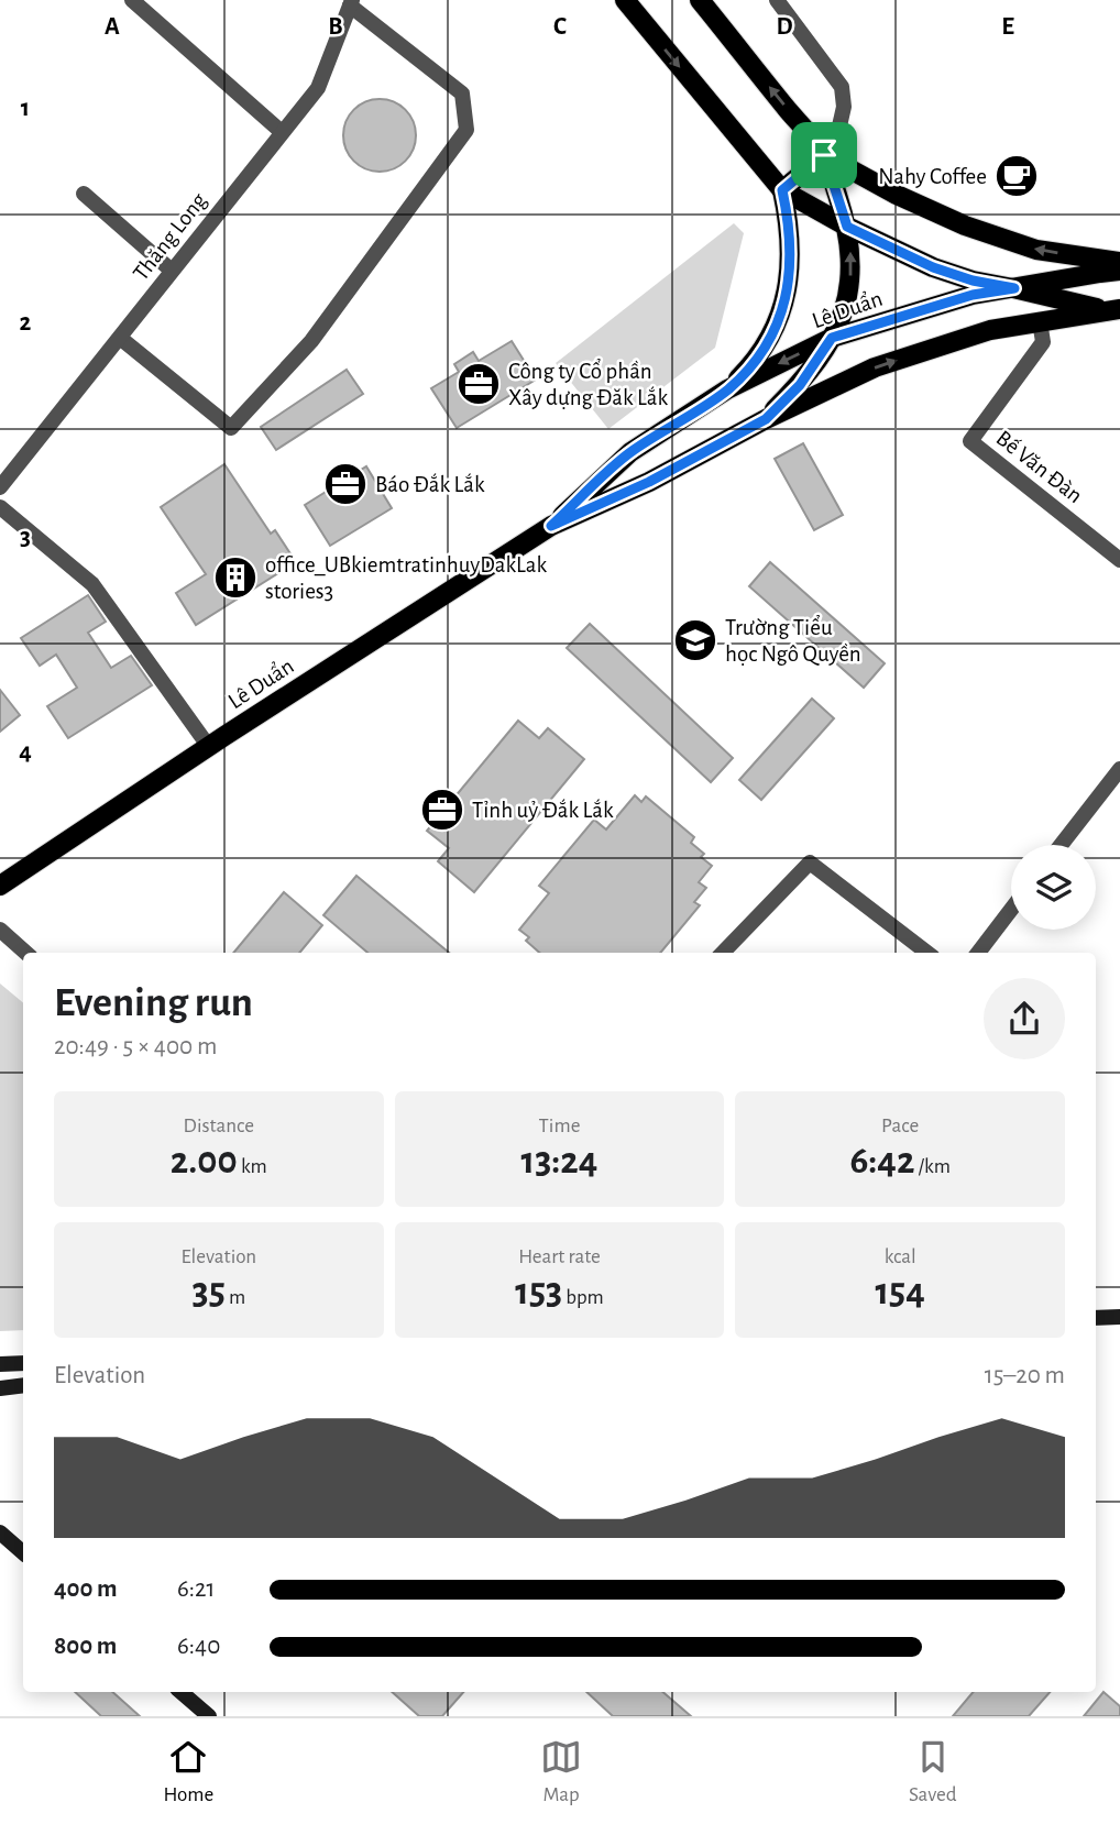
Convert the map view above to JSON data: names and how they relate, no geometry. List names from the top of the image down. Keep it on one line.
{"streets":{"main road":["Lê Duẩn"],"street":["Thăng Long","Bế Văn Đàn"]},"crossings":[["Lê Duẩn","Bế Văn Đàn"]],"places":{"cafe":["Nahy Coffee"],"office":["Công ty Cổ phần Xây dựng Đăk Lắk","Báo Đắk Lắk","Tỉnh uỷ Đắk Lắk"],"building":["office_UBkiemtratinhuyDakLak stories3"],"school or university":["Trường Tiểu học Ngô Quyền"]},"page":{"heading":["Evening run","20:49 · 5 × 400 m"],"stats":[["Distance","2.00 km"],["Time","13:24"],["Pace","6:42 /km"],["Elevation","35 m"],["Heart rate","153 bpm"],["kcal","154"]],"chart":["Elevation","15–20 m"],"list":[{"name":"400 m","note":"6:21"},{"name":"800 m","note":"6:40"}],"tabs":["Home","Map","Saved"]},"grid":{"columns":["A","B","C","D","E"],"rows":["1","2","3","4"]}}
